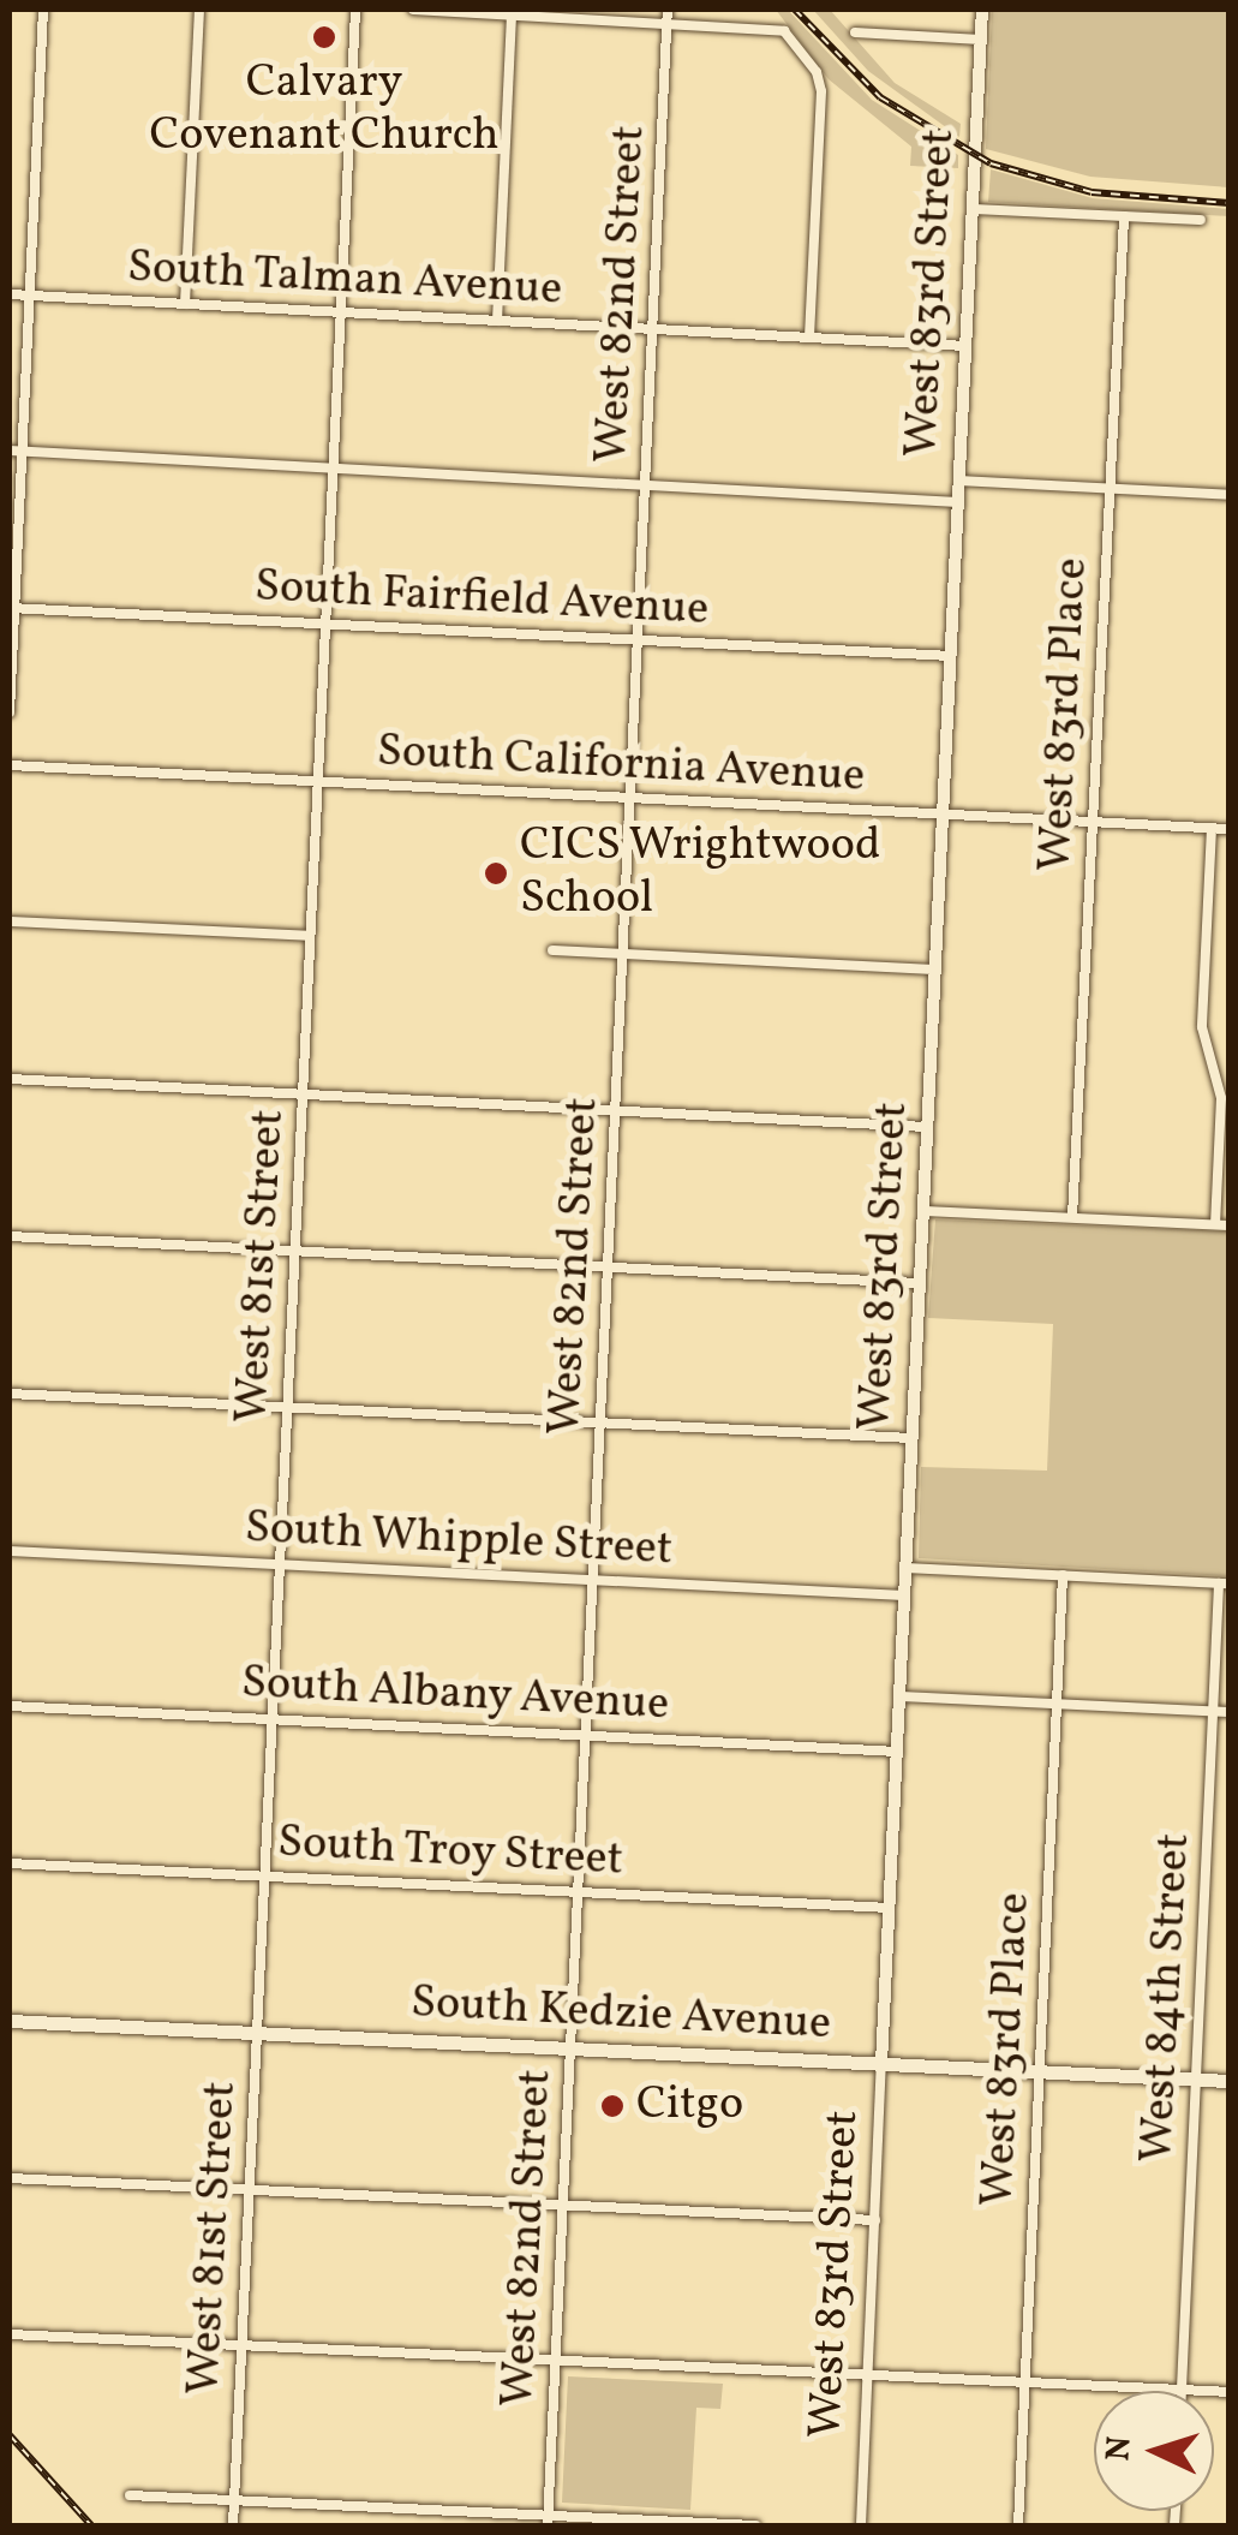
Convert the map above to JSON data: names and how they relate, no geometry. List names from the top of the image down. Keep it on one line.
{"streets":{"main road":["South Kedzie Avenue"],"street":["South Talman Avenue","West 83rd Street","West 82nd Street","South Fairfield Avenue","West 83rd Place","South California Avenue","West 81st Street","South Whipple Street","South Albany Avenue","South Troy Street","West 84th Street"]},"crossings":[["South Talman Avenue","West 83rd Street"],["South Talman Avenue","West 82nd Street"],["South Talman Avenue","West 81st Street"],["West 83rd Street","South Fairfield Avenue"],["West 83rd Street","South California Avenue"],["West 83rd Street","South Whipple Street"],["West 83rd Street","South Albany Avenue"],["West 83rd Street","South Troy Street"],["West 83rd Street","South Kedzie Avenue"],["West 82nd Street","South Fairfield Avenue"],["West 82nd Street","South California Avenue"],["West 82nd Street","South Whipple Street"],["West 82nd Street","South Albany Avenue"],["West 82nd Street","South Troy Street"],["West 82nd Street","South Kedzie Avenue"],["South Fairfield Avenue","West 81st Street"],["West 83rd Place","South California Avenue"],["West 83rd Place","South Kedzie Avenue"],["South California Avenue","West 81st Street"],["West 81st Street","South Whipple Street"],["West 81st Street","South Albany Avenue"],["West 81st Street","South Troy Street"],["West 81st Street","South Kedzie Avenue"],["West 84th Street","South Kedzie Avenue"]],"places":["Calvary Covenant Church","CICS Wrightwood School","Citgo"],"north":"left"}
